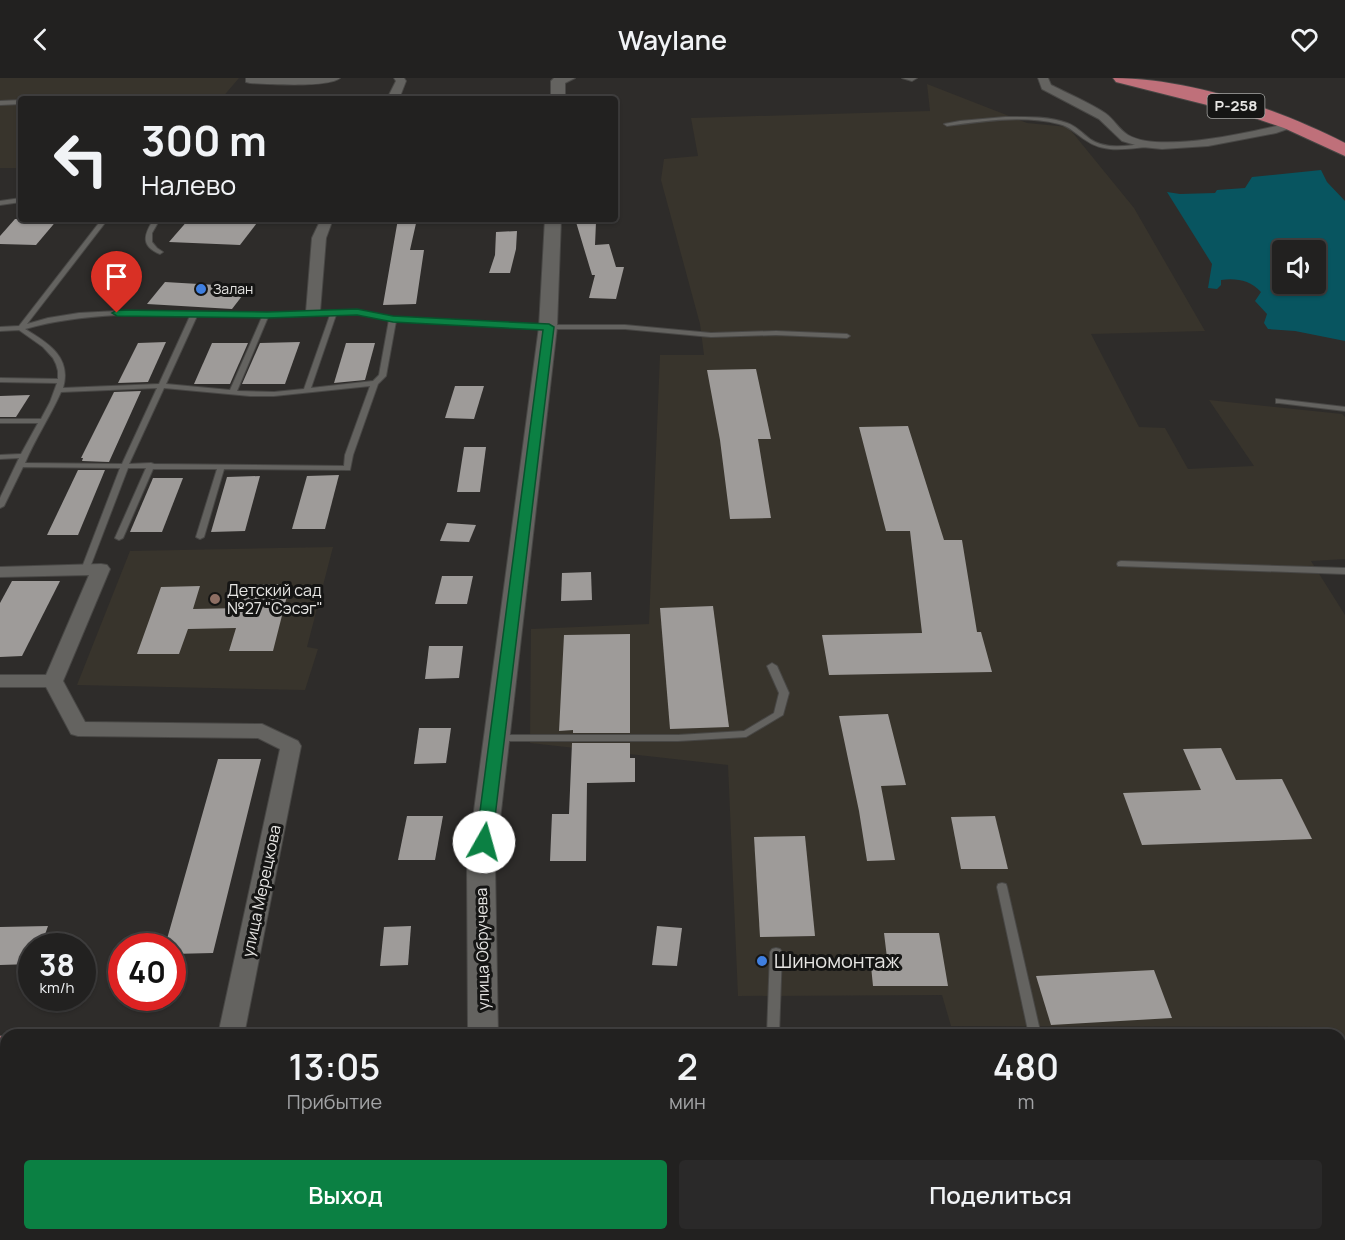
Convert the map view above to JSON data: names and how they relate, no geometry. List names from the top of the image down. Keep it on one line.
{"streets":{"highway":["Р-258"],"street":["улица Мерецкова","улица Обручева"]},"places":["Залан","Детский сад №27 \"Сэсэг\"","Шиномонтаж"],"page":{"header":"Waylane","turn":["300 m","Налево"],"speed":"38 km/h","limit":"40","eta":["13:05","Прибытие","2","мин","480","m"],"buttons":["Выход","Поделиться"]}}
